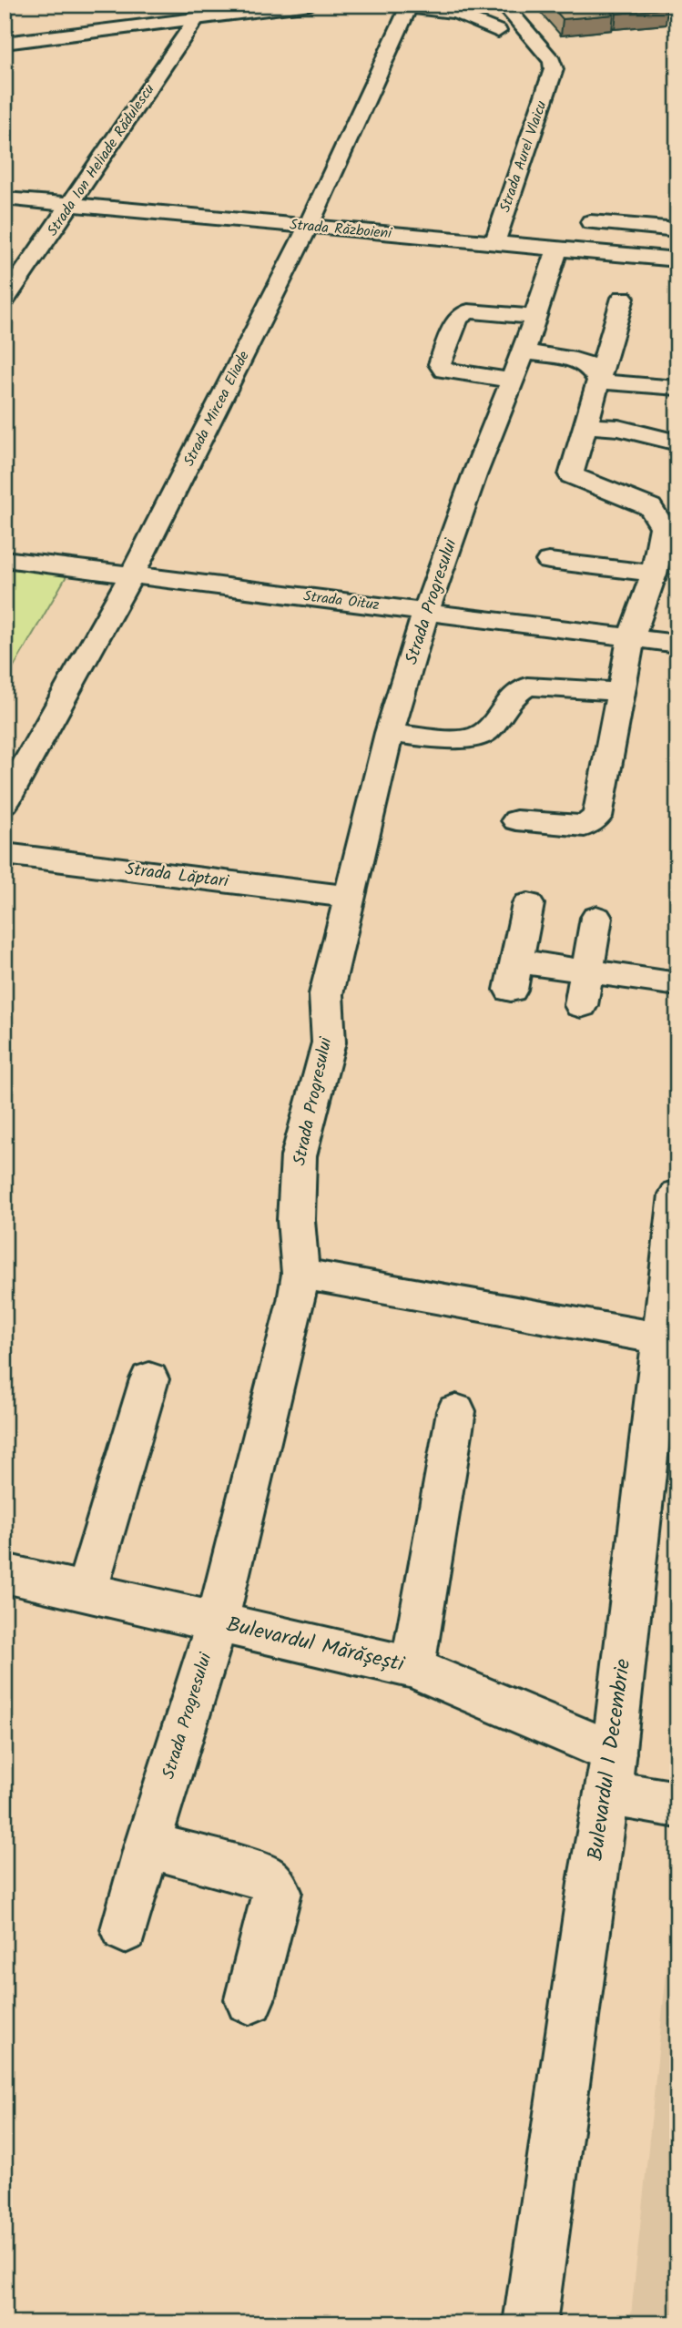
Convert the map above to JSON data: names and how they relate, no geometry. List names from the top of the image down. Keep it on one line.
{"streets":{"street":["Strada Aurel Vlaicu","Strada Ion Heliade Rădulescu","Strada Războieni","Strada Mircea Eliade","Strada Oituz","Strada Progresului","Strada Lăptari","Bulevardul Mărășești","Bulevardul 1 Decembrie"]},"crossings":[["Strada Aurel Vlaicu","Strada Războieni"],["Strada Ion Heliade Rădulescu","Strada Războieni"],["Strada Războieni","Strada Mircea Eliade"],["Strada Războieni","Strada Progresului"],["Strada Mircea Eliade","Strada Oituz"],["Strada Oituz","Strada Progresului"],["Strada Progresului","Strada Lăptari"],["Strada Progresului","Bulevardul Mărășești"],["Bulevardul Mărășești","Bulevardul 1 Decembrie"]]}
